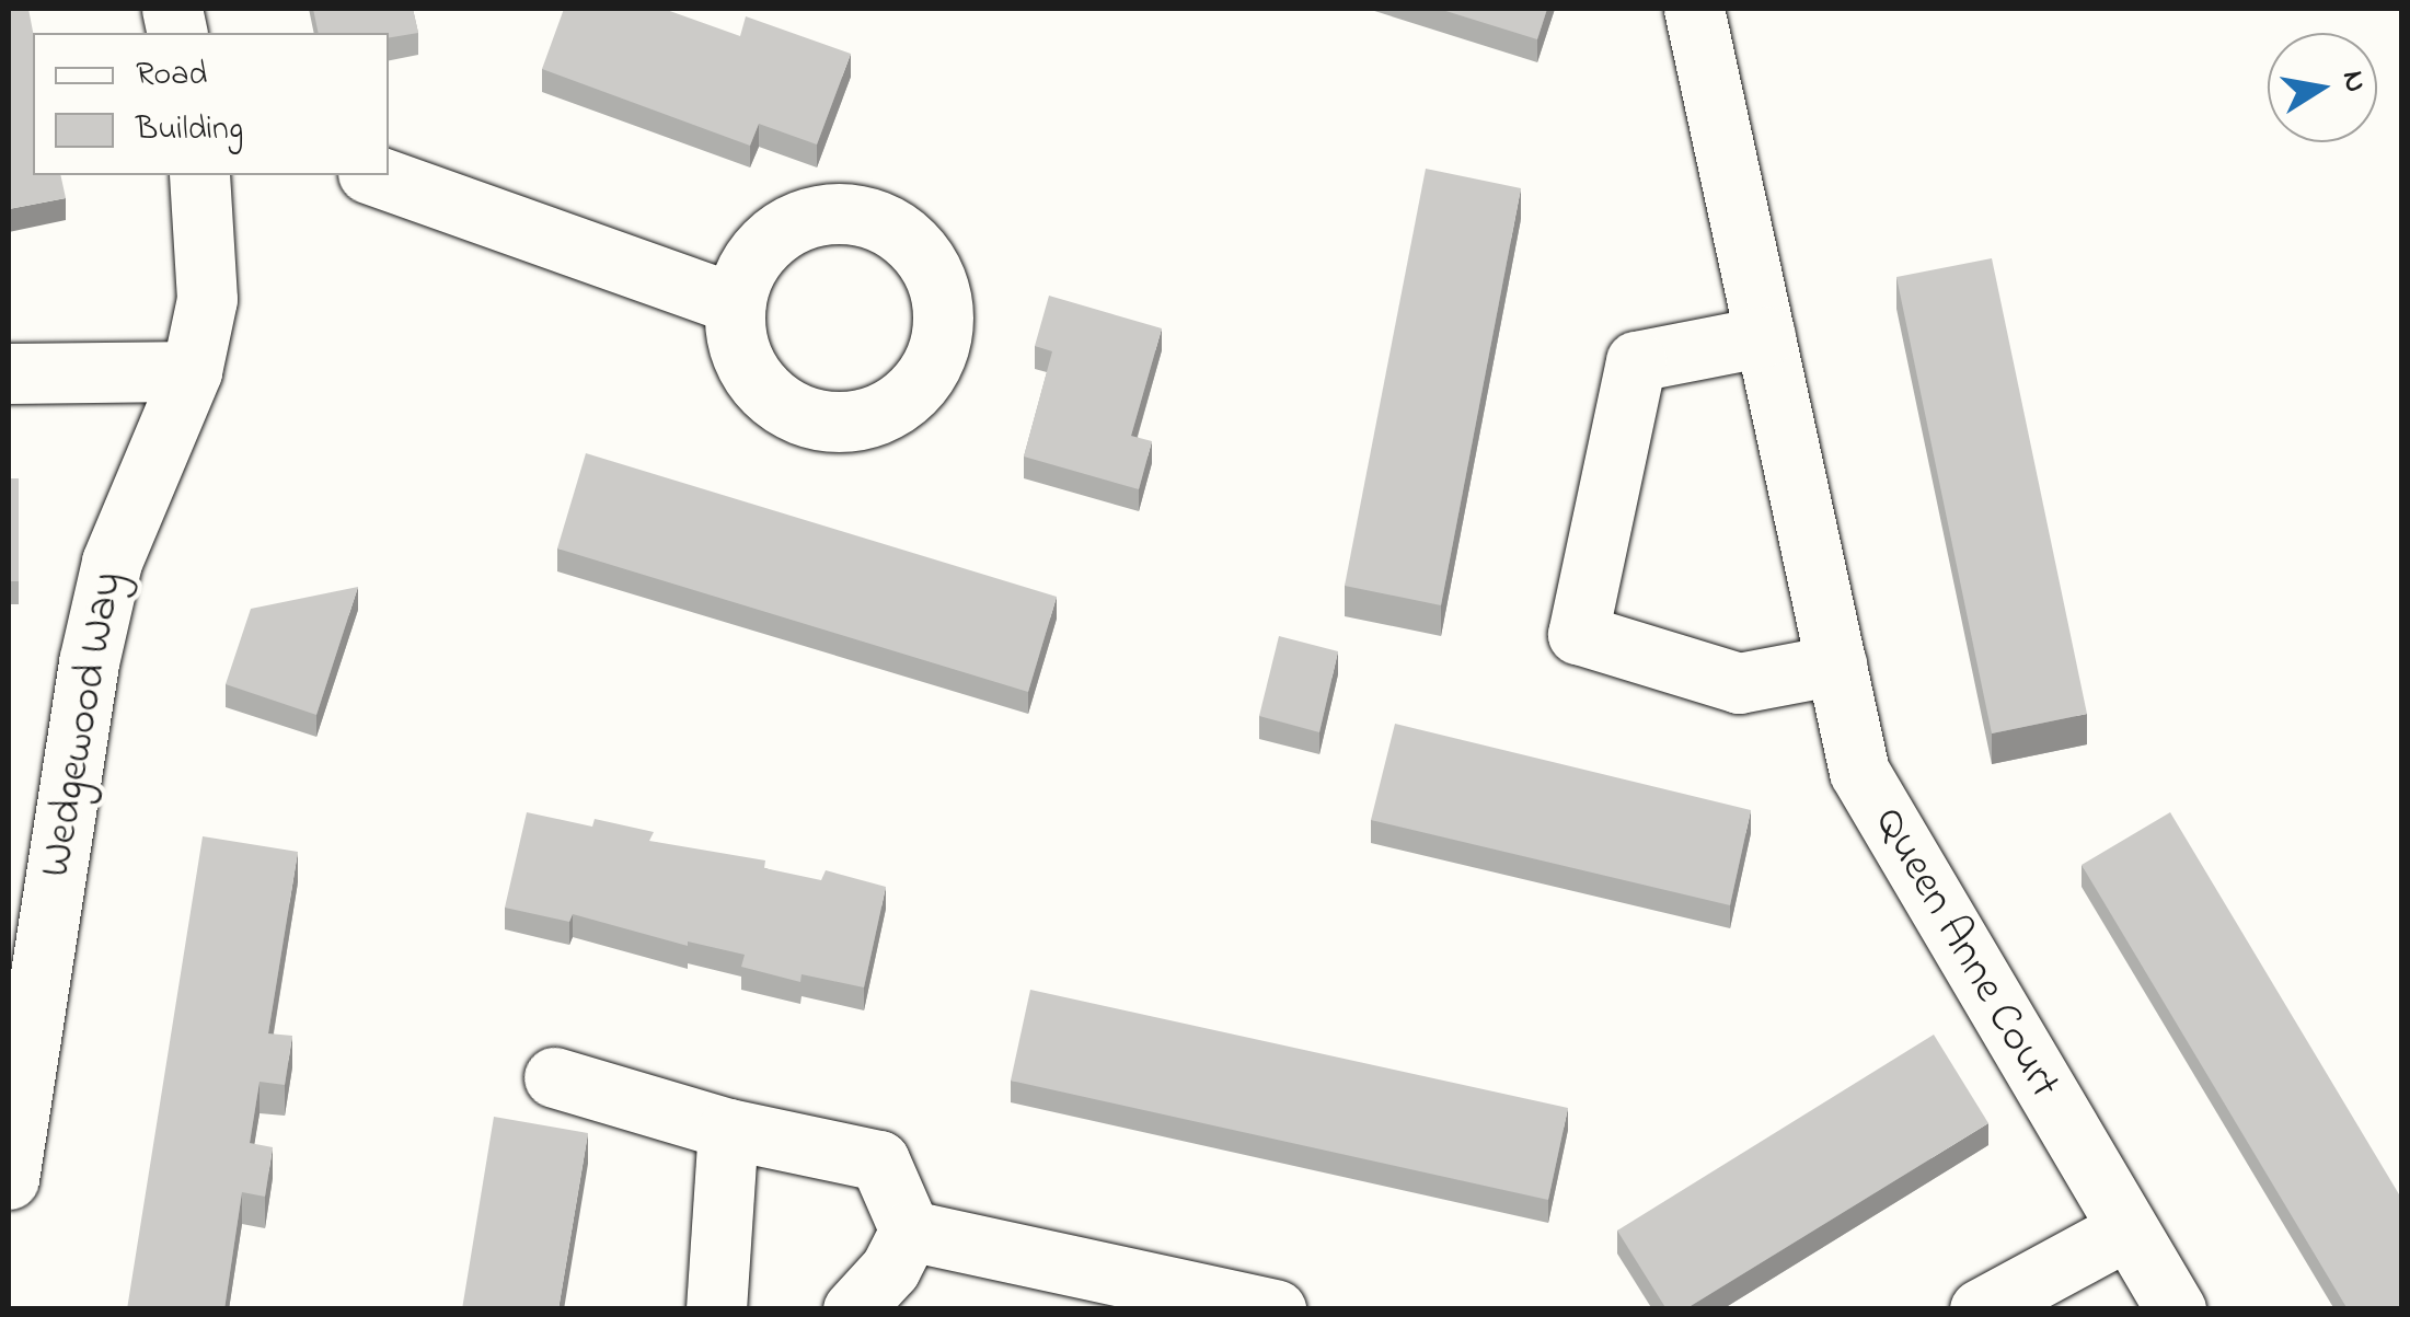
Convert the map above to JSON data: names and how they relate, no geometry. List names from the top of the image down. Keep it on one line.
{"streets":{"street":["Wedgewood Way","Queen Anne Court"]},"legend":["Road","Building"],"north":"right"}
